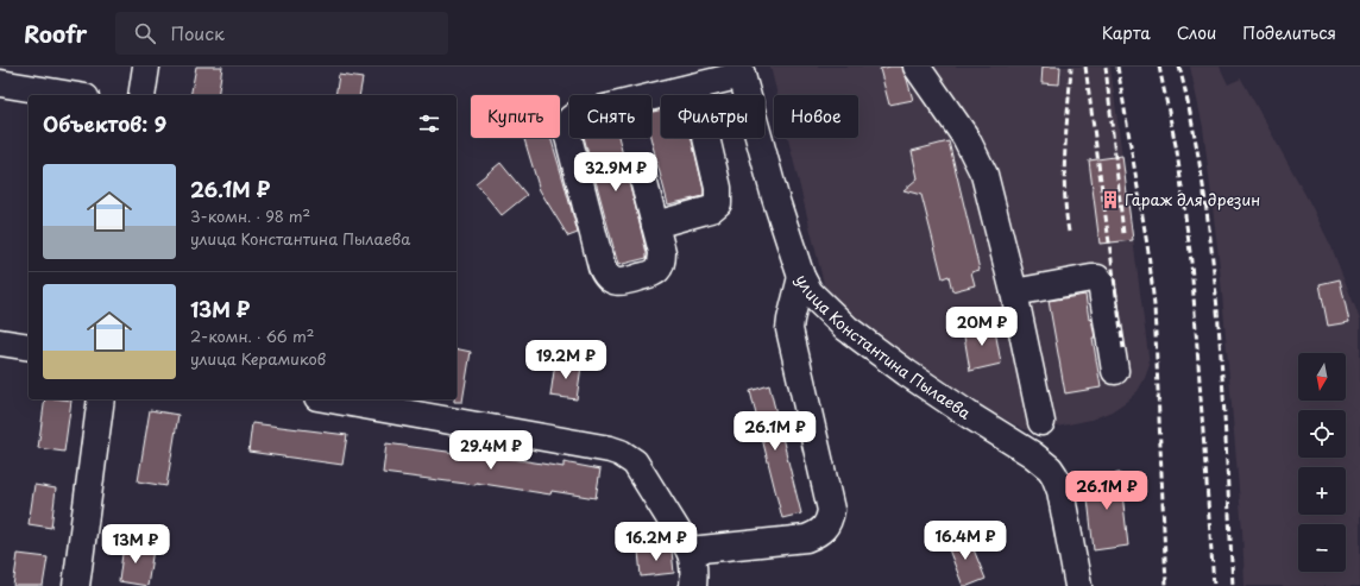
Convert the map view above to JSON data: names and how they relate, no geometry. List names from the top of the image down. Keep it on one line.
{"streets":{"street":["улица Константина Пылаева"]},"places":{"building":["Гараж для дрезин"]},"north":"bottom","page":{"header":"Roofr","search":"Поиск","nav":["Карта","Слои","Поделиться"],"chip":["Купить","Снять","Фильтры","Новое"],"heading":"Объектов: 9","price":["32.9M ₽","20M ₽","19.2M ₽","26.1M ₽","29.4M ₽","26.1M ₽","16.4M ₽","16.2M ₽","13M ₽"],"list":[{"name":"26.1M ₽","note":"3-комн. · 98 m² · улица Константина Пылаева"},{"name":"13M ₽","note":"2-комн. · 66 m² · улица Керамиков"}],"map_buttons":["+","−"]}}
